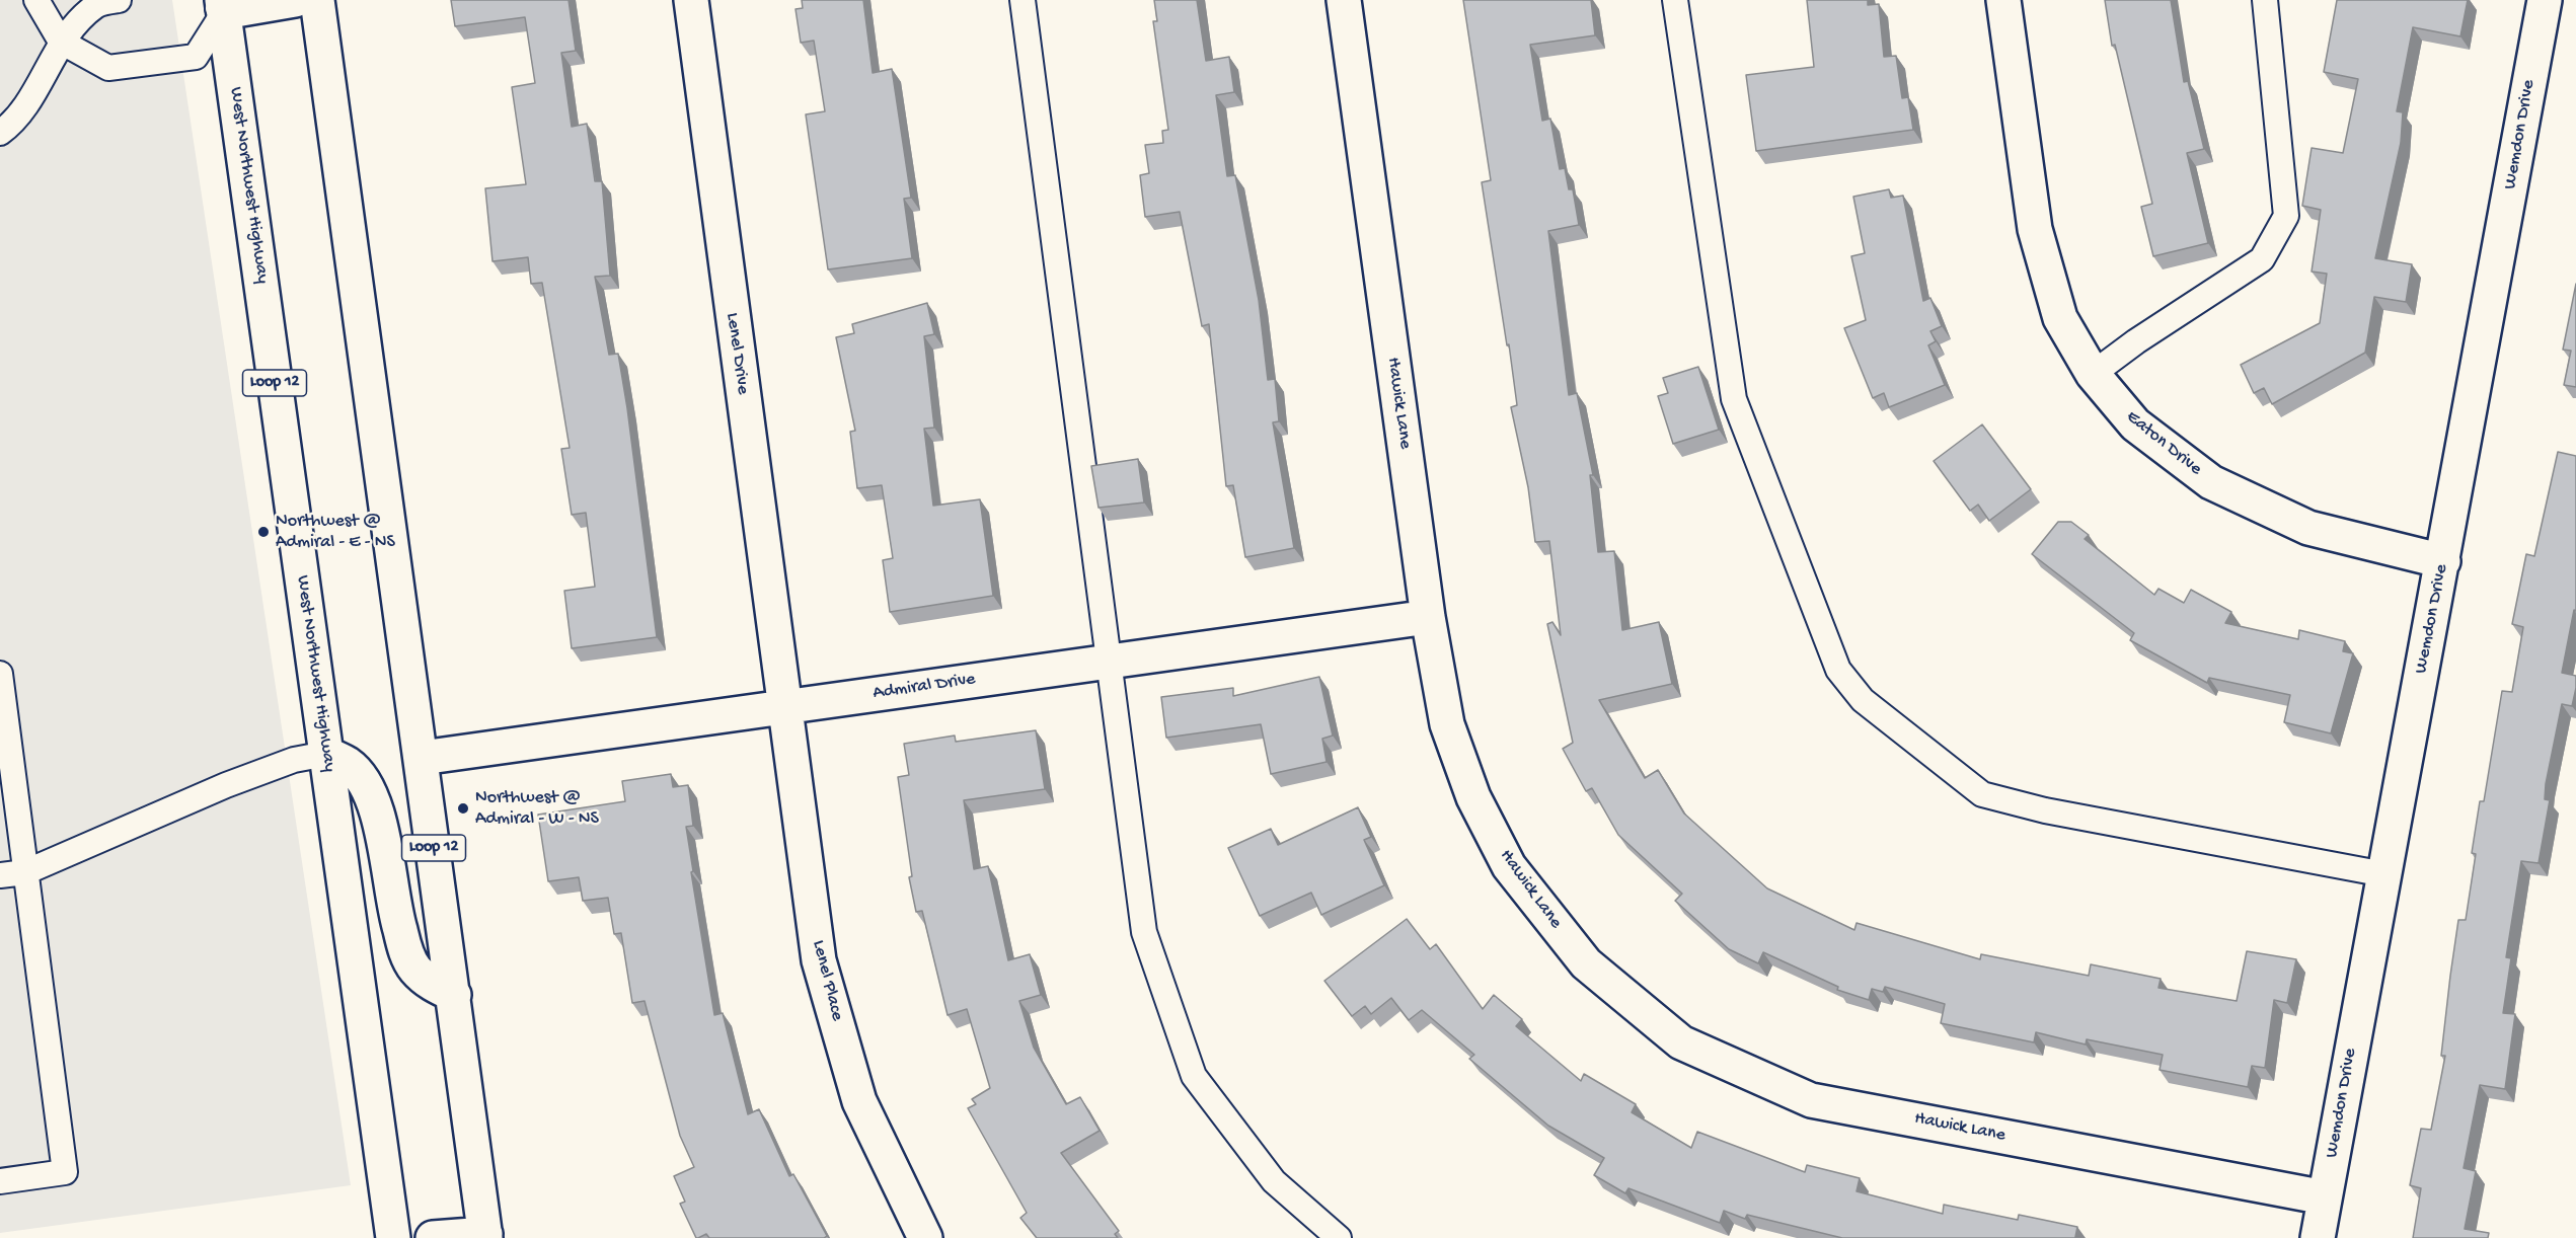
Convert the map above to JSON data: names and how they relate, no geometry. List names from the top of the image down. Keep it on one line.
{"streets":{"street":["Wemdon Drive","West Northwest Highway","Lenel Drive","Loop 12","Hawick Lane","Eaton Drive","Admiral Drive","Lenel Place"]},"crossings":[["Wemdon Drive","Hawick Lane"],["Wemdon Drive","Eaton Drive"],["Lenel Drive","Admiral Drive"],["Lenel Drive","Lenel Place"],["Loop 12","Admiral Drive"],["Hawick Lane","Admiral Drive"],["Admiral Drive","Lenel Place"]],"places":["Northwest @ Admiral - E - NS","Northwest @ Admiral - W - NS"]}
